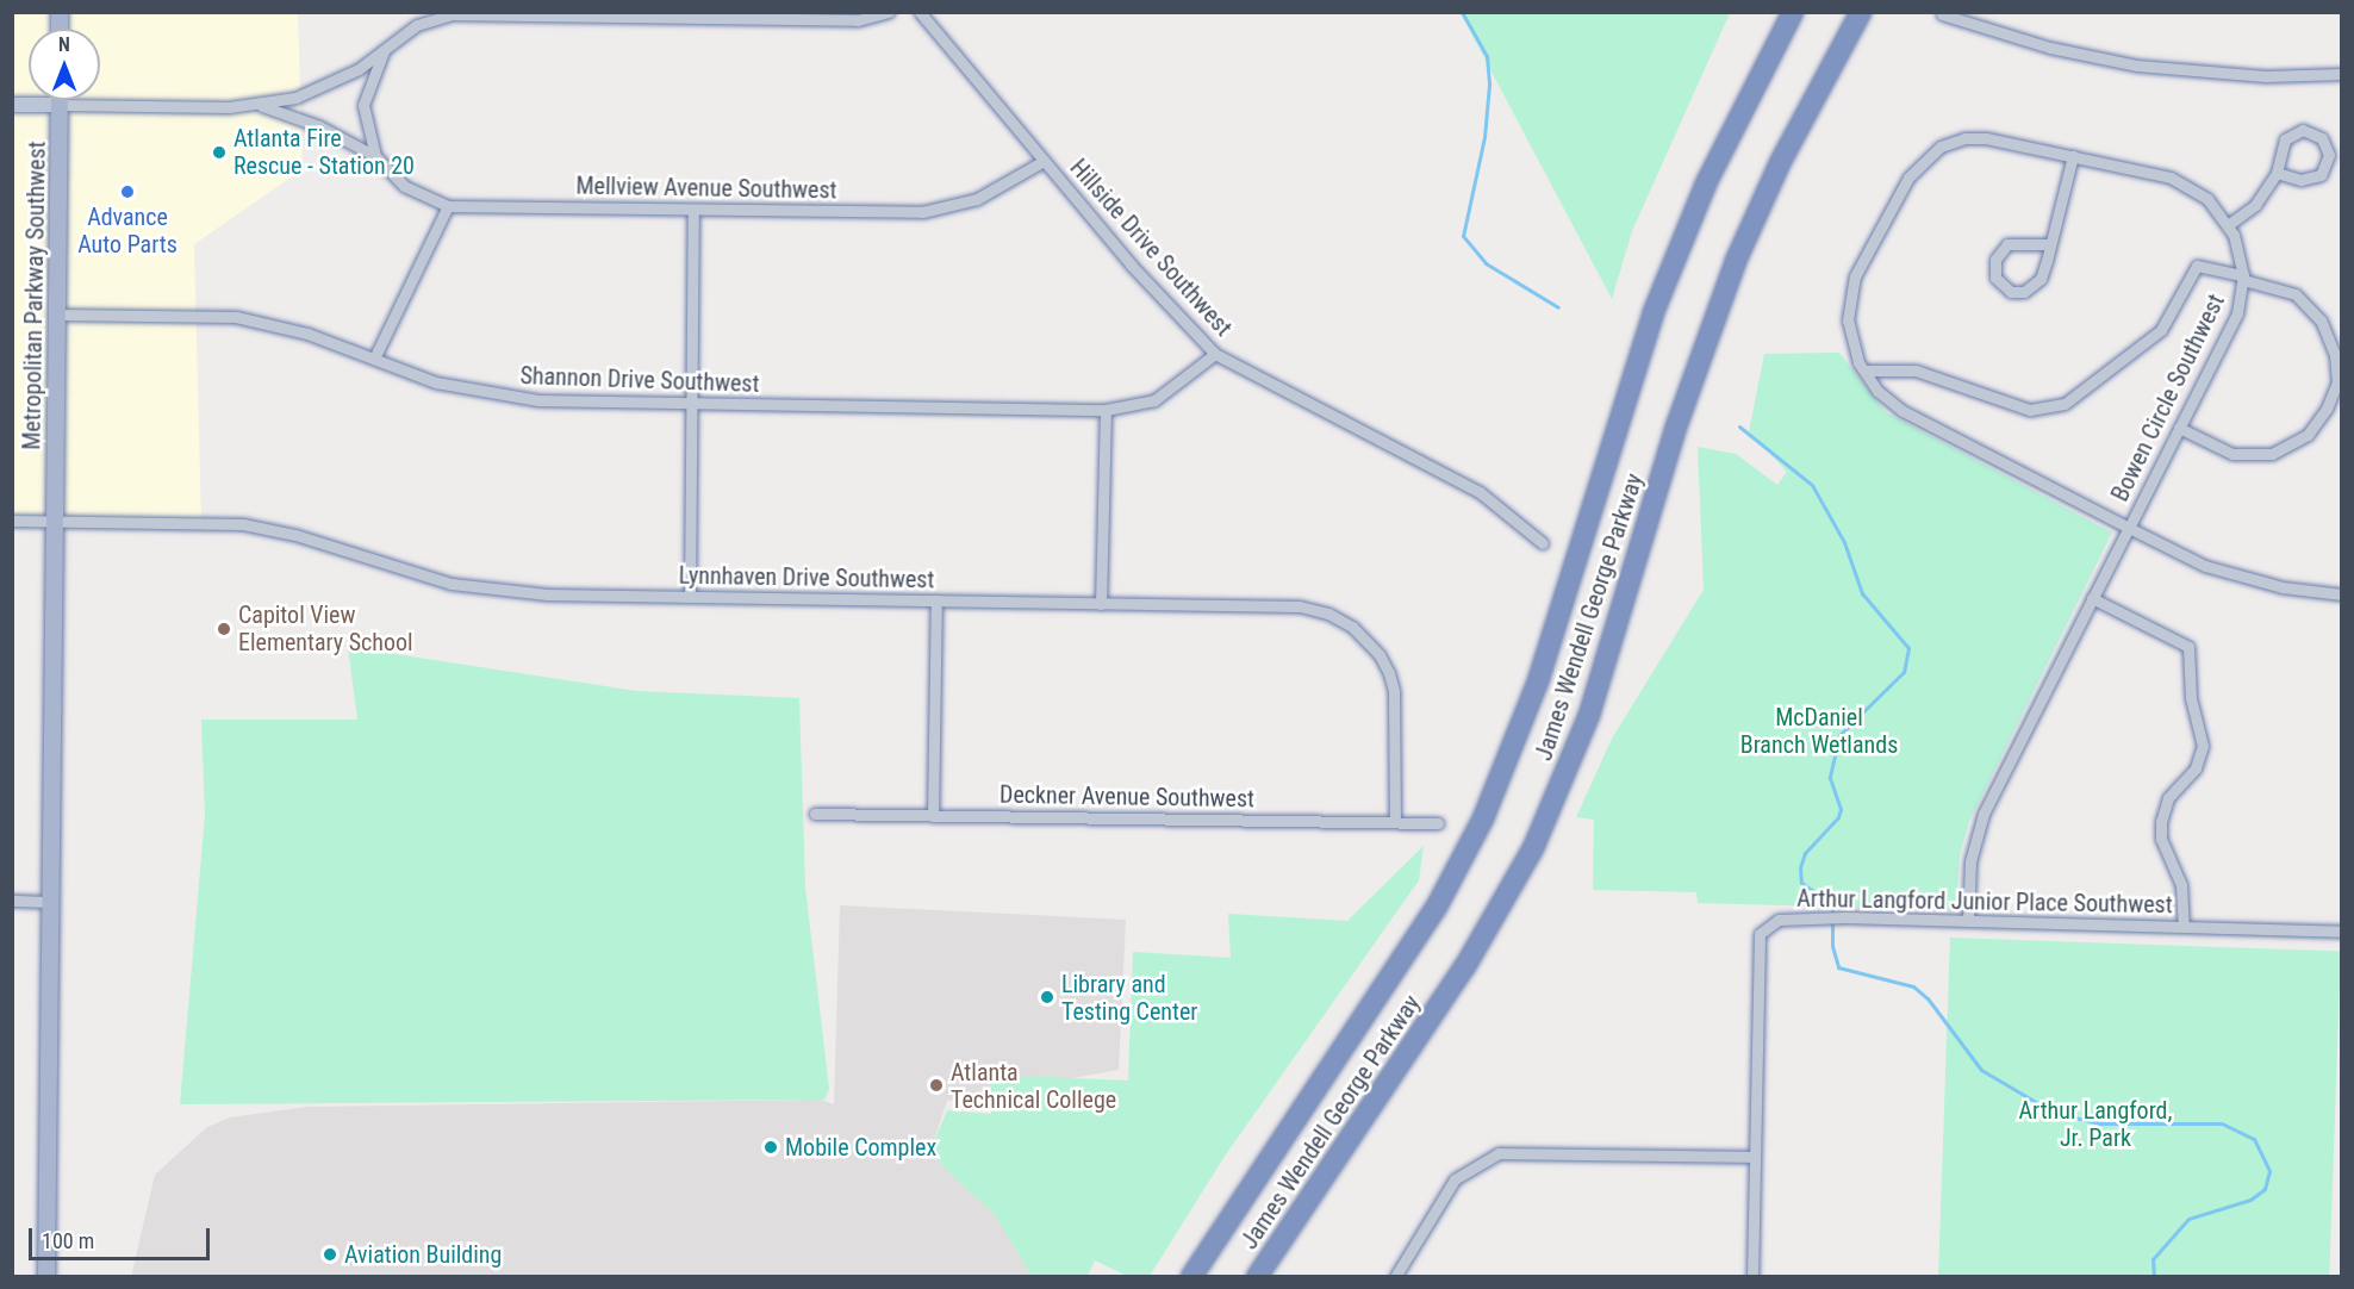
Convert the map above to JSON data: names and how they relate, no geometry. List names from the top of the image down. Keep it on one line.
{"streets":{"highway":["James Wendell George Parkway"],"main road":["Metropolitan Parkway Southwest"],"street":["Mellview Avenue Southwest","Hillside Drive Southwest","Shannon Drive Southwest","Bowen Circle Southwest","Lynnhaven Drive Southwest","Deckner Avenue Southwest","Arthur Langford Junior Place Southwest"]},"crossings":[["Mellview Avenue Southwest","Hillside Drive Southwest"],["Hillside Drive Southwest","Shannon Drive Southwest"],["Metropolitan Parkway Southwest","Shannon Drive Southwest"],["Metropolitan Parkway Southwest","Lynnhaven Drive Southwest"],["Bowen Circle Southwest","Arthur Langford Junior Place Southwest"],["Lynnhaven Drive Southwest","Deckner Avenue Southwest"]],"parks":["McDaniel Branch Wetlands","Arthur Langford, Jr. Park"],"places":["Atlanta Fire Rescue - Station 20","Advance Auto Parts","Capitol View Elementary School","Library and Testing Center","Atlanta Technical College","Mobile Complex","Aviation Building"],"scale_bar":"100 m","north":"top"}
